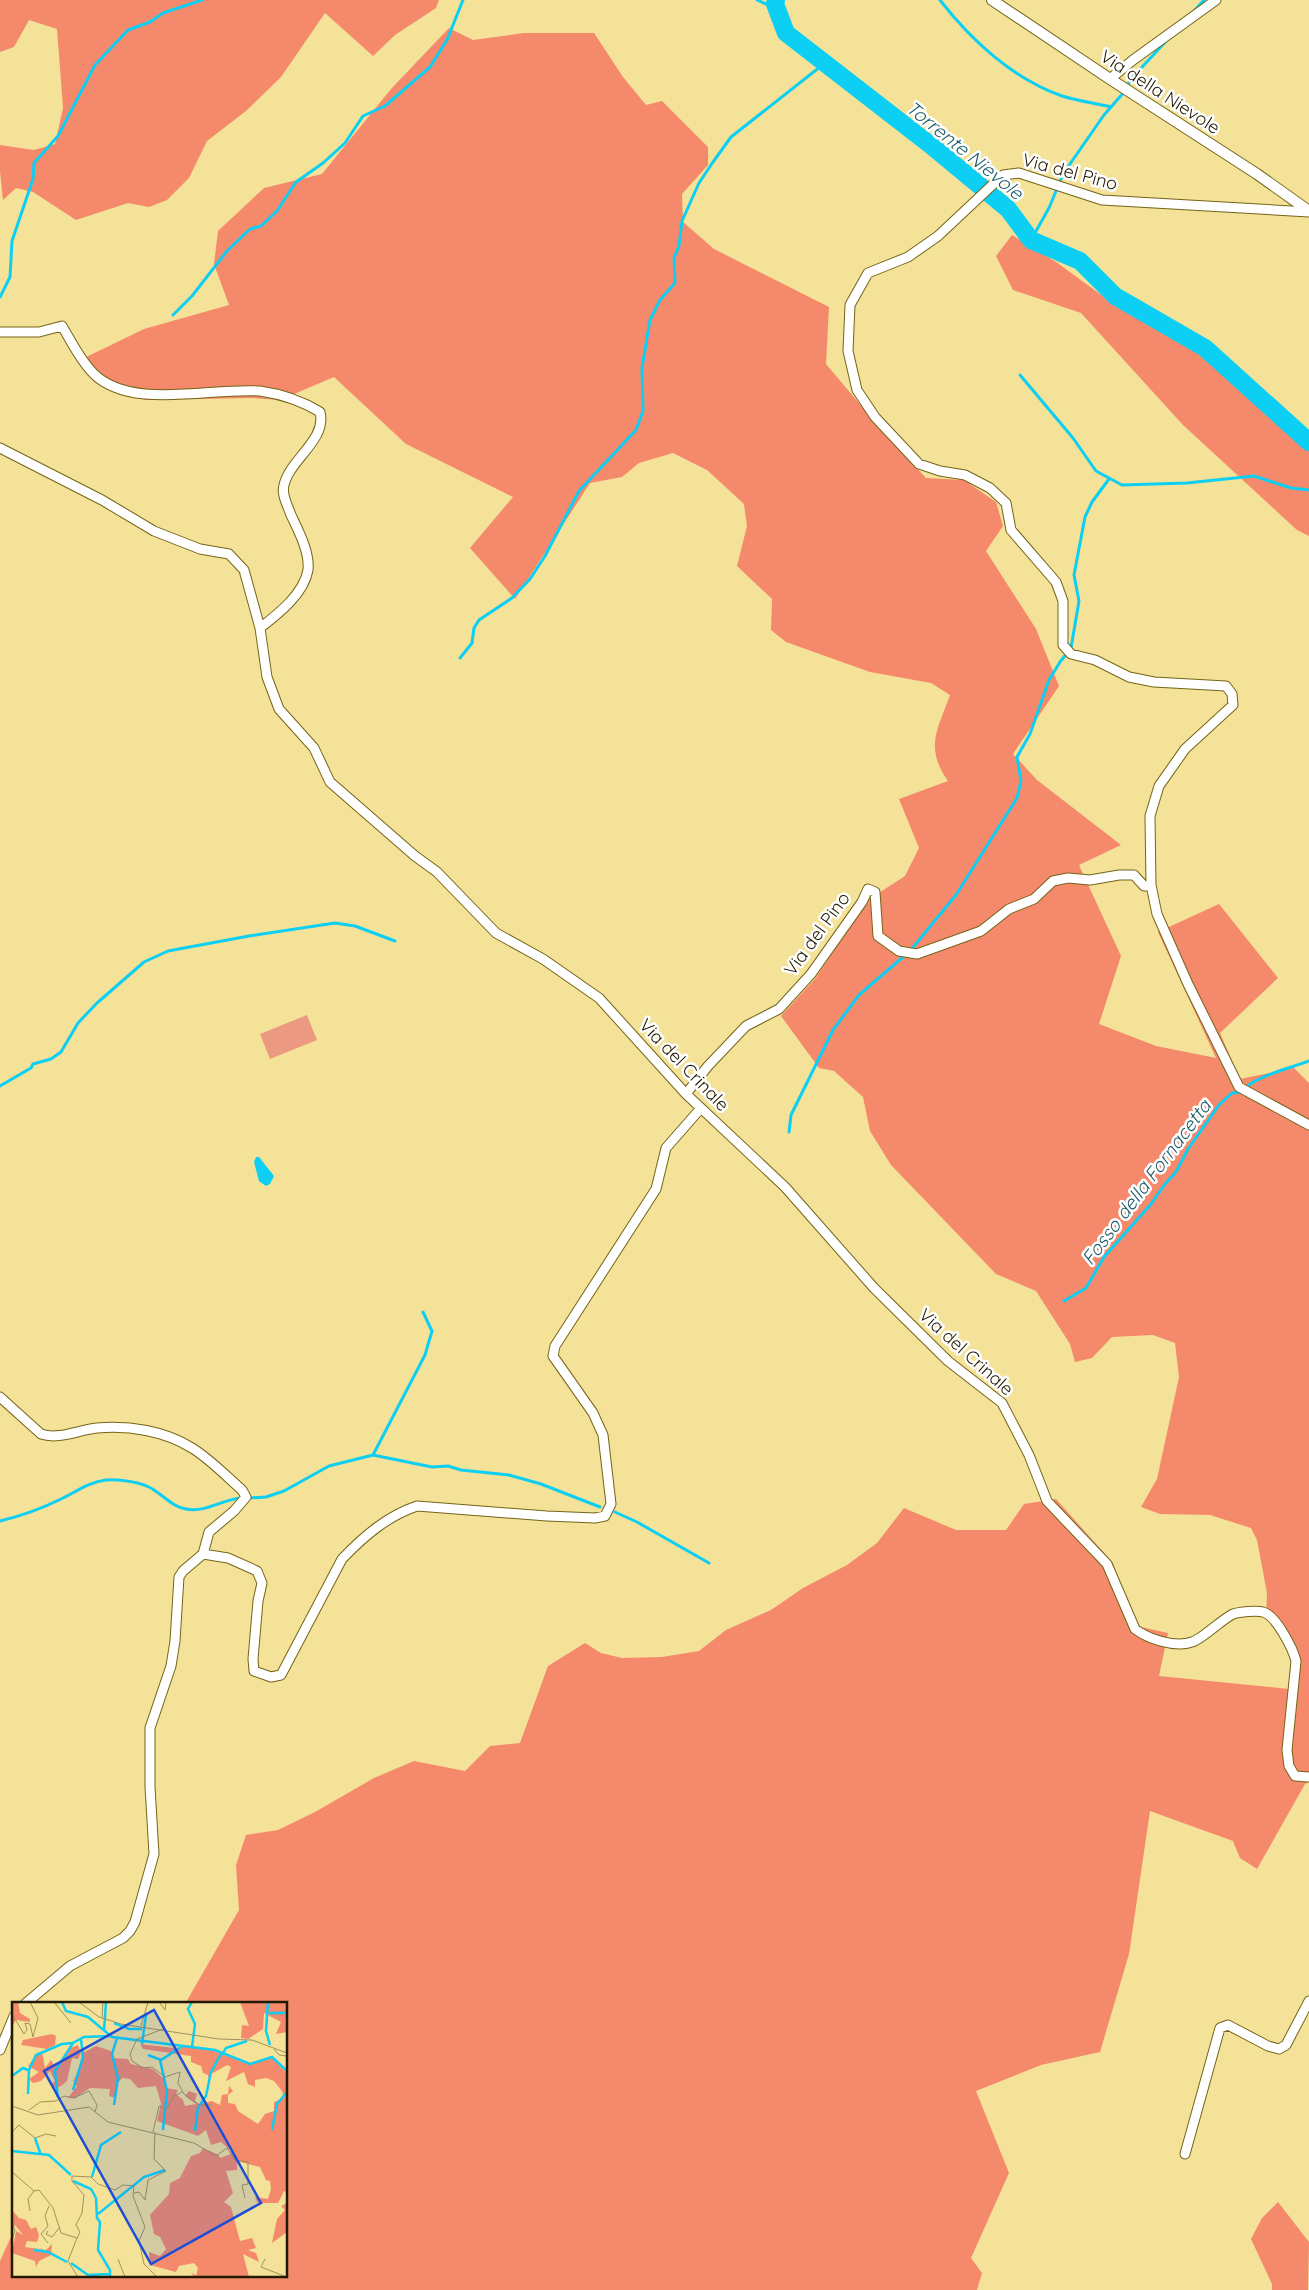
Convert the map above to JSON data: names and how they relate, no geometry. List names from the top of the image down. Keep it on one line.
{"streets":{"street":["Via della Nievole","Via del Pino","Via del Crinale"]},"crossings":[["Via della Nievole","Via del Pino"],["Via del Pino","Via del Crinale"]],"water":["Torrente Nievole","Fosso della Fornacetta"]}
